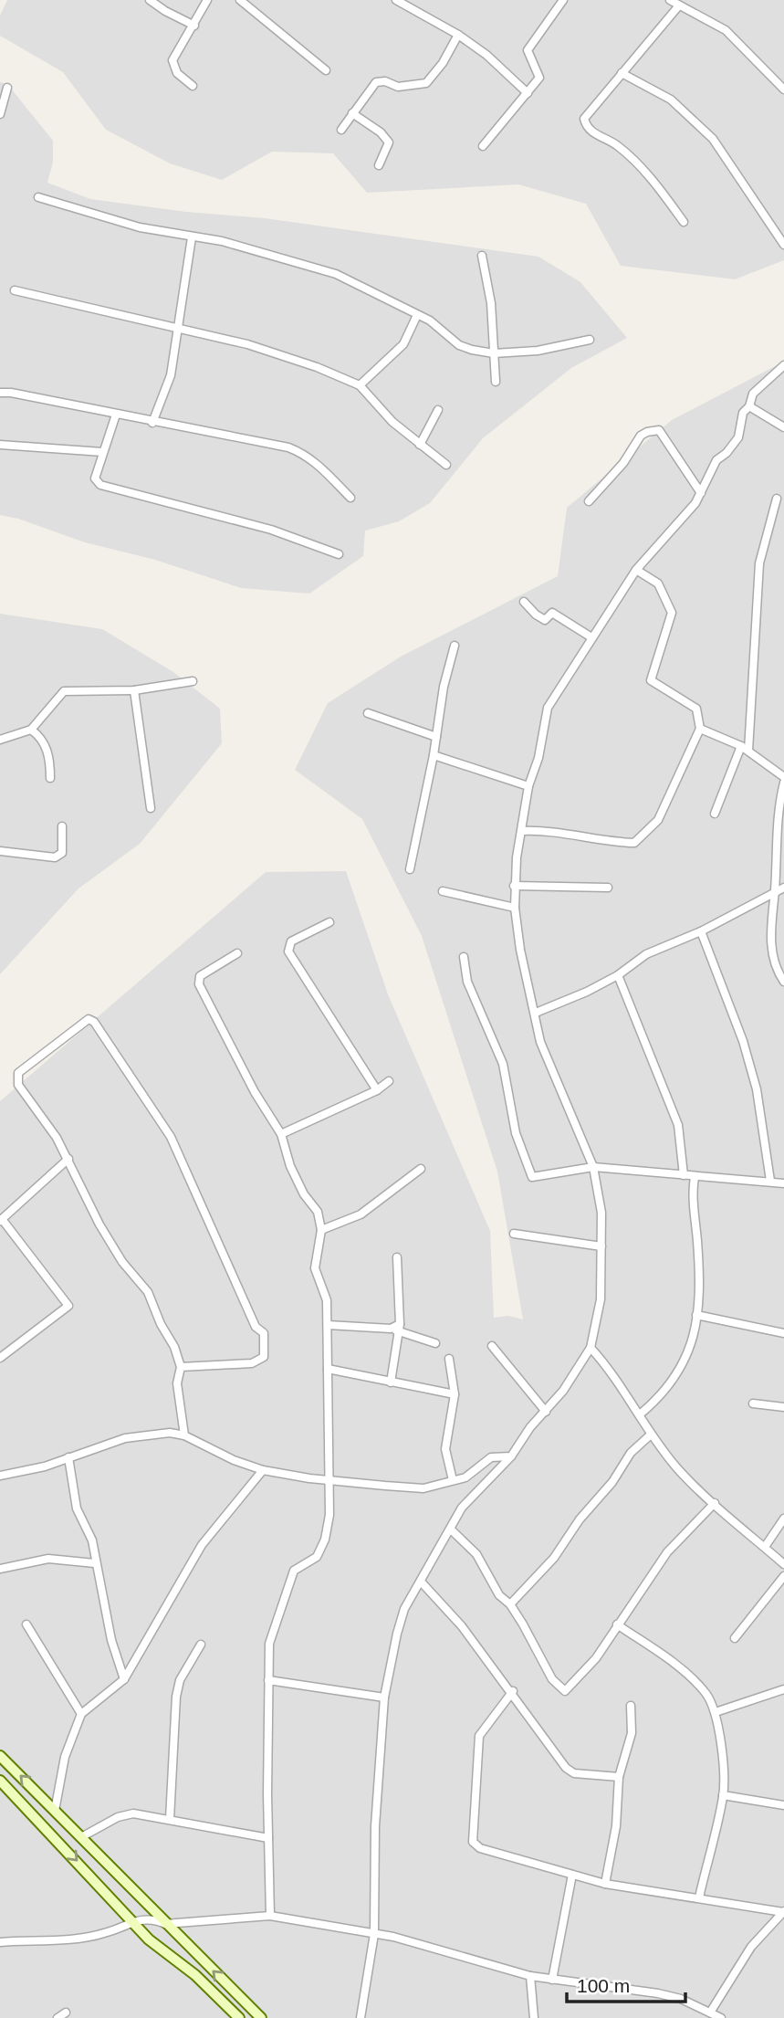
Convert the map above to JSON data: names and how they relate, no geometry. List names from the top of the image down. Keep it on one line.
{"scale_bar":"100 m"}
